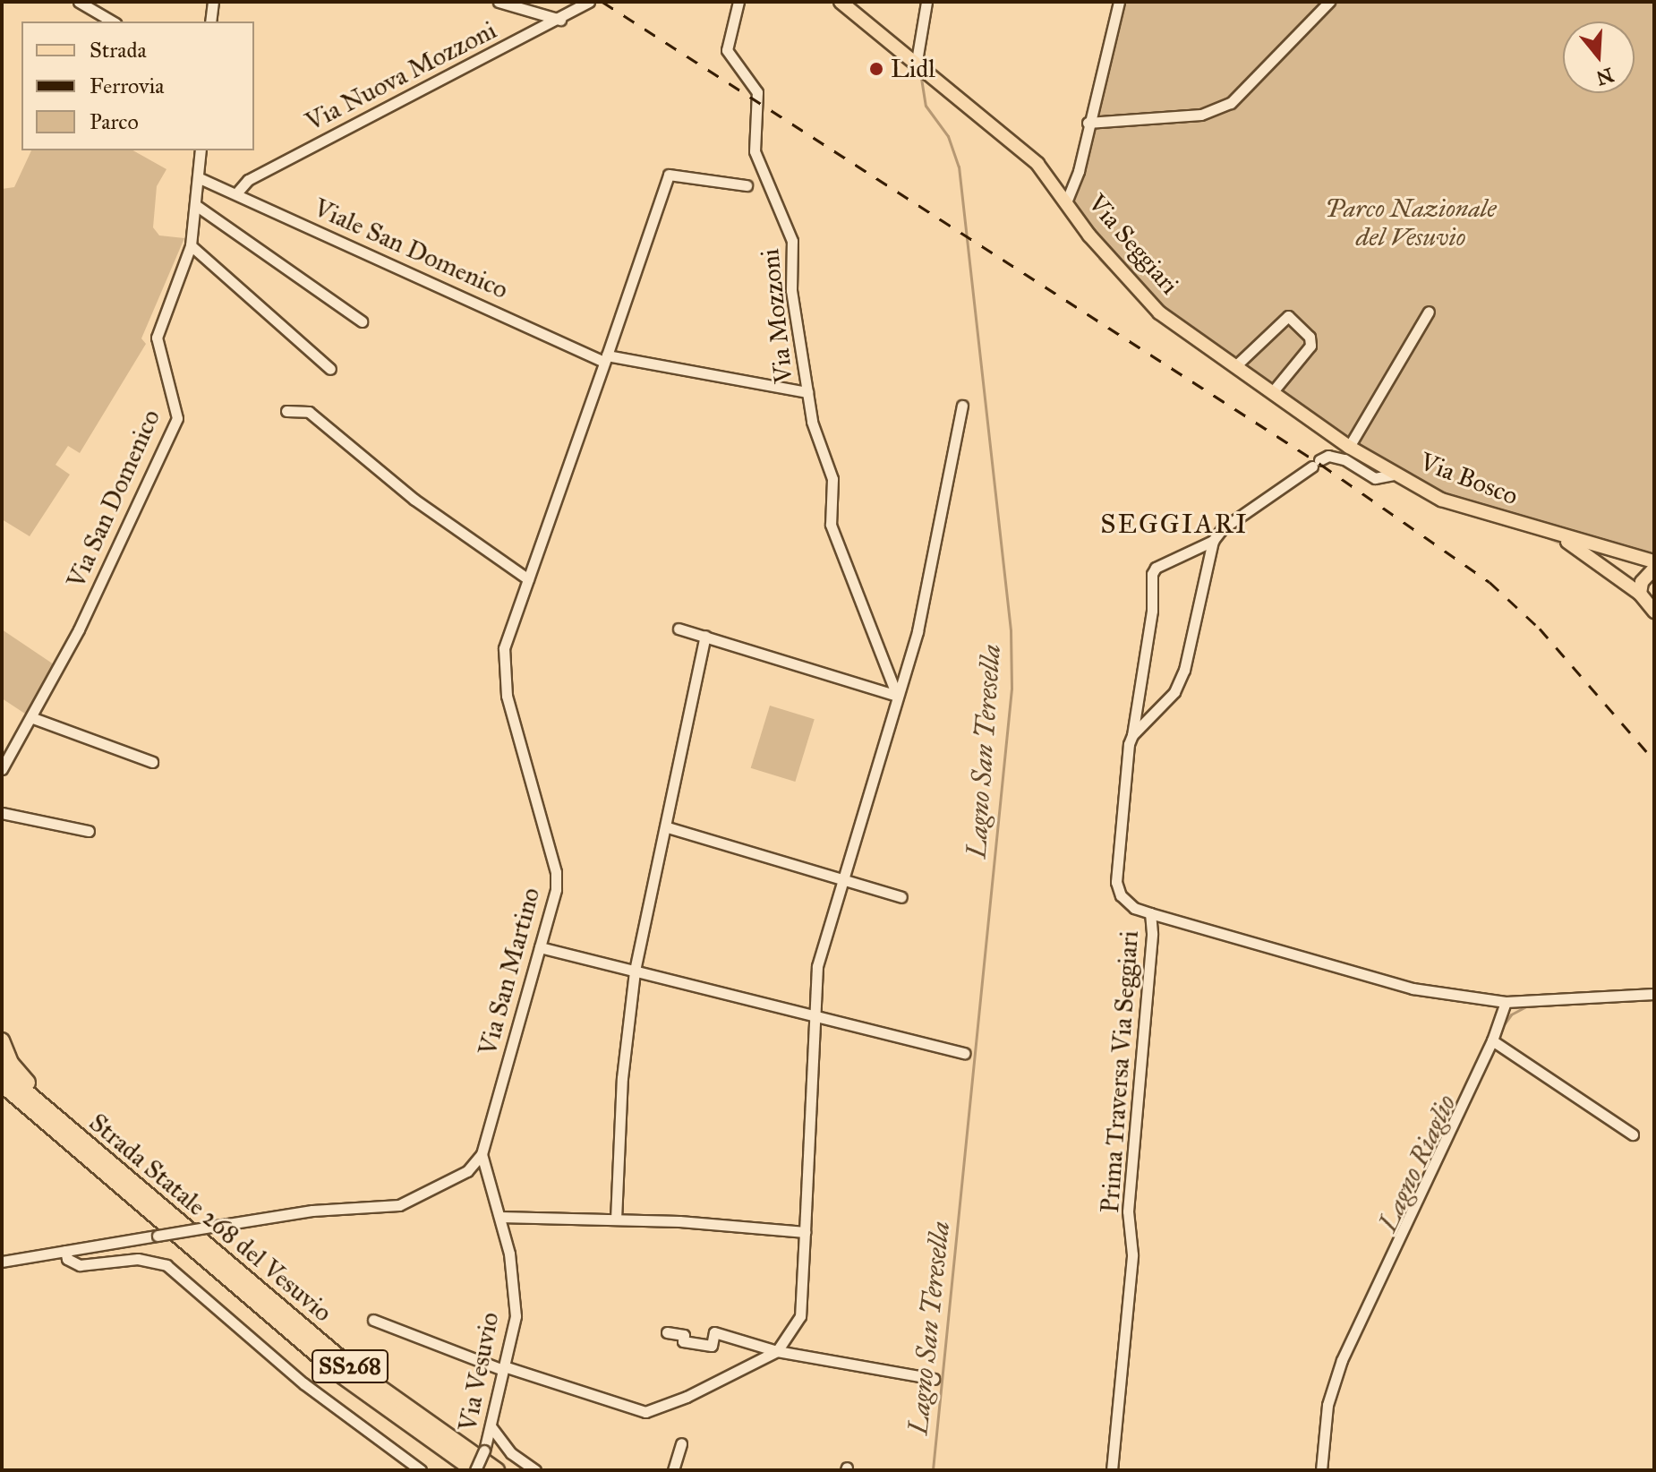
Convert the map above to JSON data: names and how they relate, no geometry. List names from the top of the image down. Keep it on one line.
{"streets":{"highway":["Strada Statale 268 del Vesuvio","SS268"],"main road":["Via Seggiari","Via Bosco"],"street":["Via Nuova Mozzoni","Viale San Domenico","Via Mozzoni","Via San Domenico","Via San Martino","Prima Traversa Via Seggiari","Via Vesuvio"]},"crossings":[["Via Nuova Mozzoni","Viale San Domenico"],["Via Seggiari","Via Bosco"],["Viale San Domenico","Via Mozzoni"],["Viale San Domenico","Via San Domenico"],["Viale San Domenico","Via San Martino"],["Via Mozzoni","Via San Martino"],["Via San Martino","Via Vesuvio"],["Strada Statale 268 del Vesuvio","Via Vesuvio"]],"districts":["SEGGIARI"],"water":["Lagno San Teresella","Lagno Riaglio"],"parks":["Parco Nazionale del Vesuvio"],"places":["Lidl"],"legend":["Strada","Ferrovia","Parco"],"north":"bottom"}
